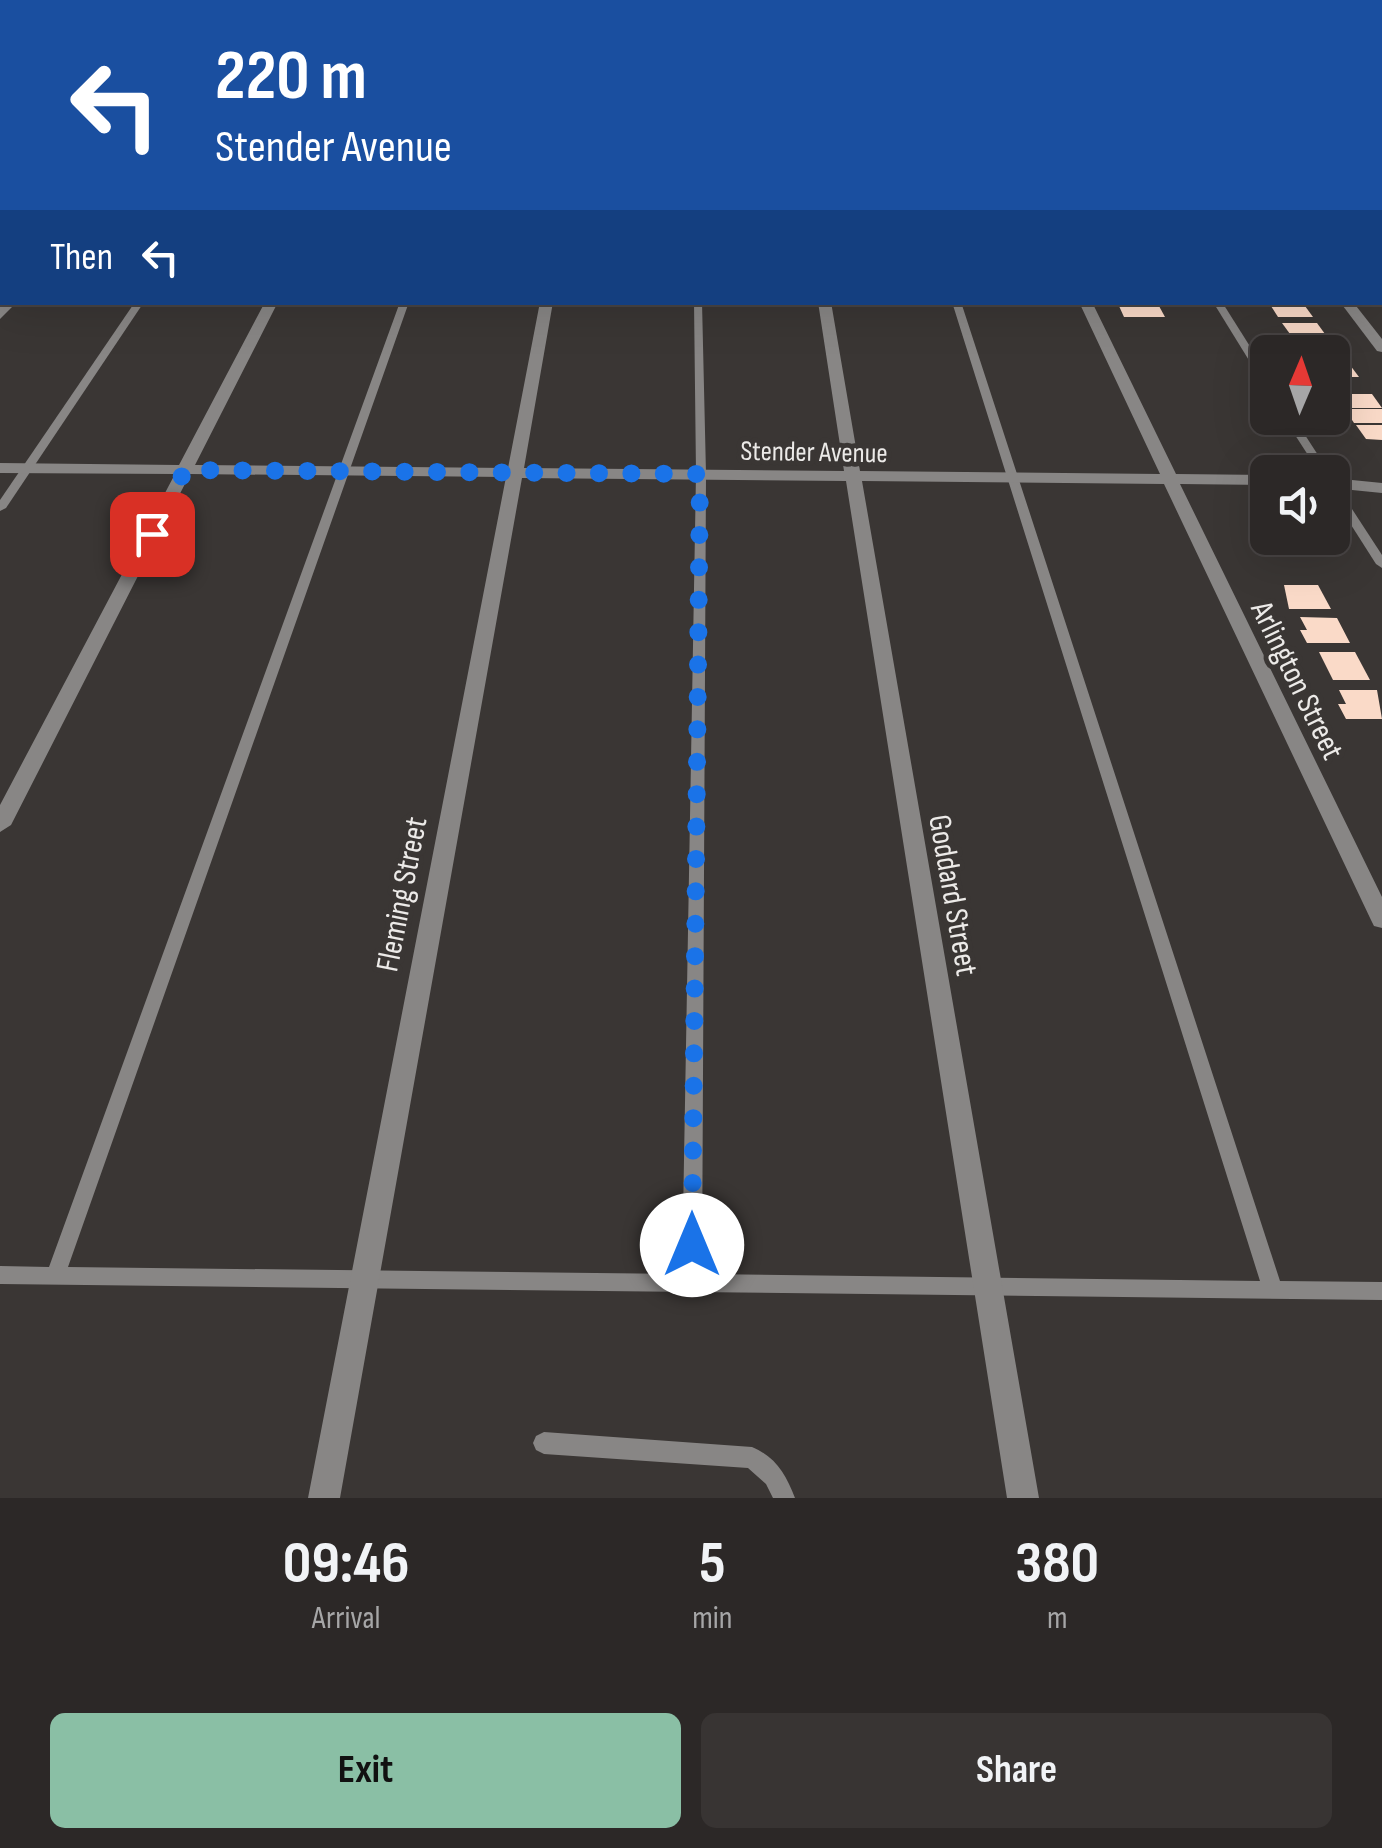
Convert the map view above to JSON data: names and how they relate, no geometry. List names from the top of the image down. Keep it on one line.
{"streets":{"street":["Stender Avenue","Arlington Street","Fleming Street","Goddard Street"]},"crossings":[["Stender Avenue","Arlington Street"],["Stender Avenue","Fleming Street"],["Stender Avenue","Goddard Street"]],"north":"top","page":{"turn":["220 m","Stender Avenue"],"then":"Then","eta":["09:46","Arrival","5","min","380","m"],"buttons":["Exit","Share"]}}
